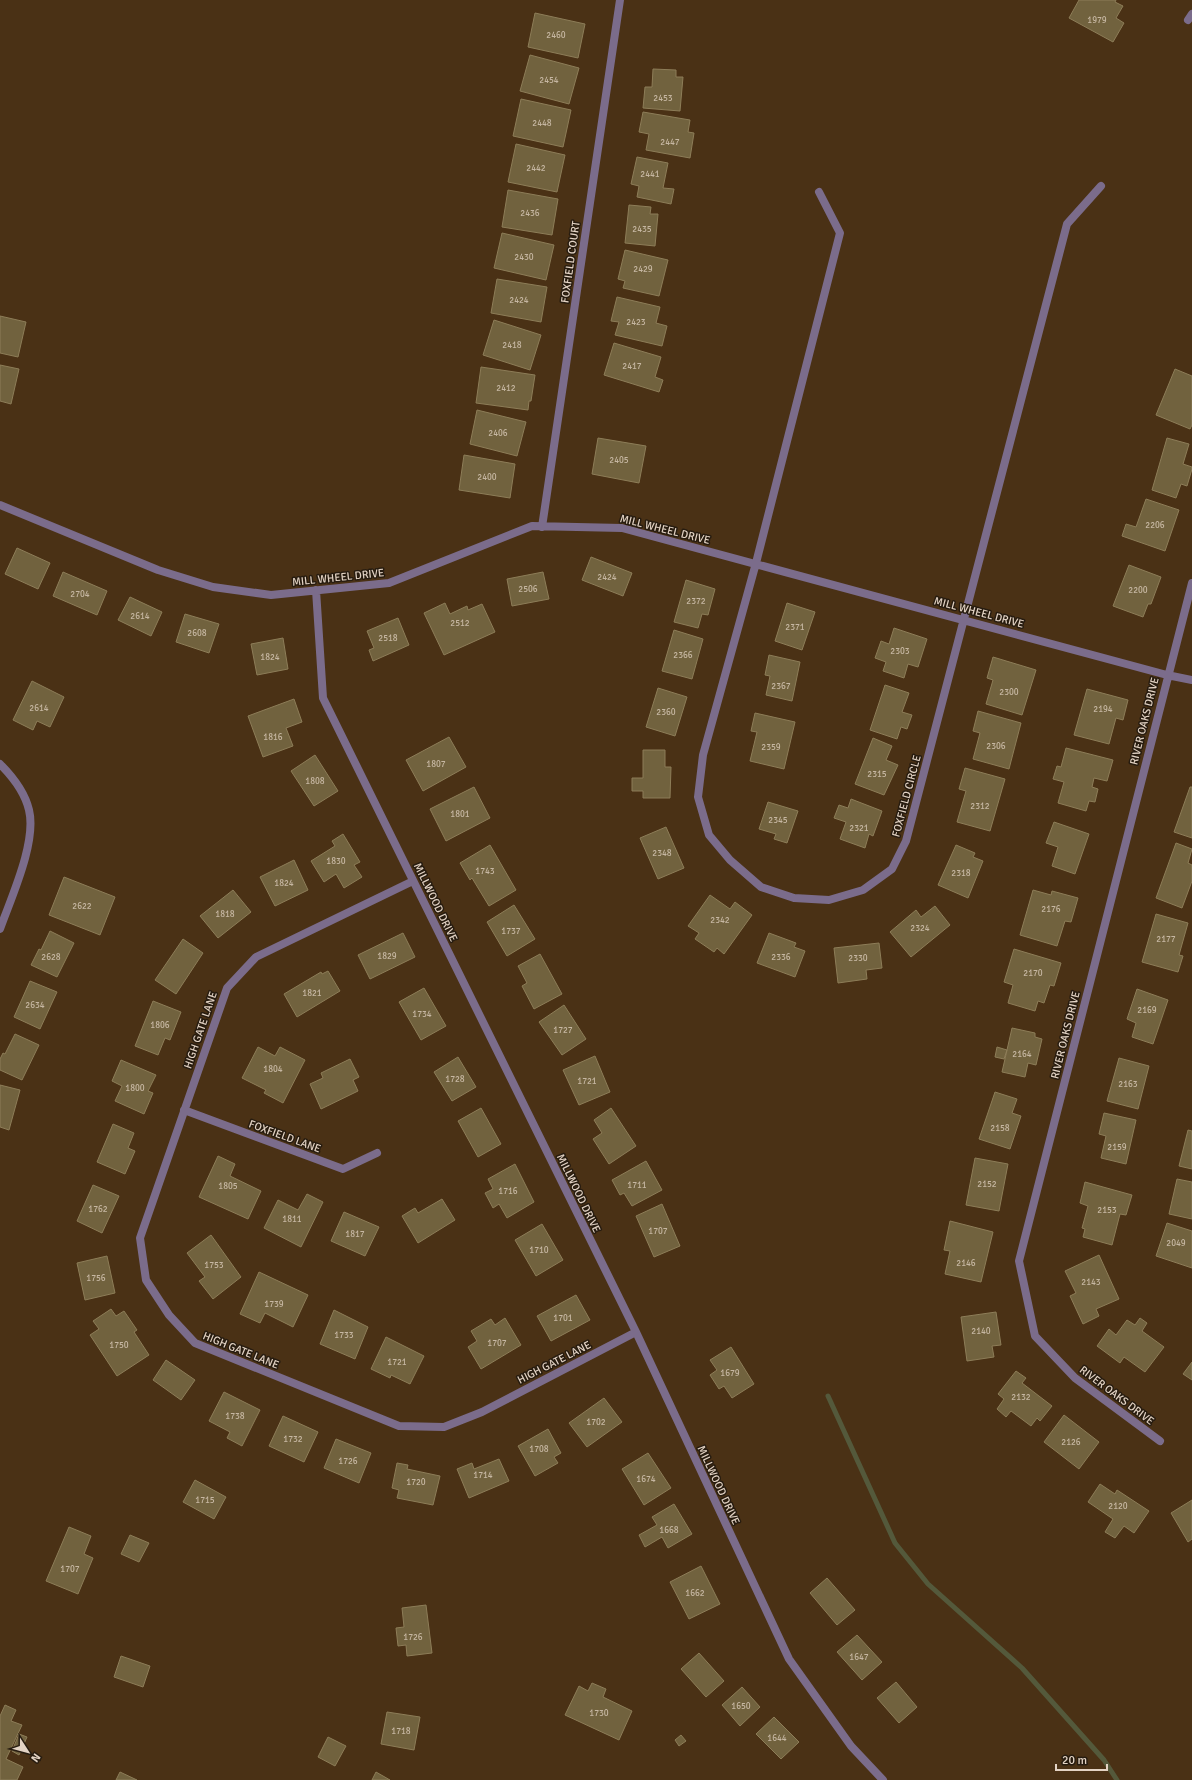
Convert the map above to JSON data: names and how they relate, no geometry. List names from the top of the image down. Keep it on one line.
{"streets":{"street":["FOXFIELD COURT","MILL WHEEL DRIVE","RIVER OAKS DRIVE","FOXFIELD CIRCLE","MILLWOOD DRIVE","HIGH GATE LANE","FOXFIELD LANE"]},"crossings":[["FOXFIELD COURT","MILL WHEEL DRIVE"],["MILL WHEEL DRIVE","RIVER OAKS DRIVE"],["MILL WHEEL DRIVE","FOXFIELD CIRCLE"],["MILL WHEEL DRIVE","MILLWOOD DRIVE"],["MILLWOOD DRIVE","HIGH GATE LANE"],["HIGH GATE LANE","FOXFIELD LANE"]],"house_numbers":["1979","2460","2454","2453","2448","2447","2442","2441","2436","2435","2430","2429","2424","2423","2418","2417","2412","2406","2405","2400","2206","2424","2506","2200","2704","2372","2614","2512","2371","2608","2518","2303","2366","1824","2367","2300","2614","2194","2360","1816","2306","2359","1807","2315","1808","2312","1801","2345","2321","2348","1830","1743","2318","1824","2622","2176","1818","2342","2324","1737","2177","1829","2628","2336","2330","2170","1821","2634","2169","1734","1806","1727","2164","1804","1728","1721","2163","1800","2158","2159","2152","1711","1805","1716","1762","2153","1811","1707","1817","2049","1710","2146","1753","1756","2143","1739","1701","2140","1733","1707","1750","1721","1679","2132","1738","1702","1732","2126","1708","1726","1714","1674","1720","1715","2120","1668","1707","1662","1726","1647","1650","1730","1718","1644"],"scale_bar":"20 m","north":"bottom right"}
